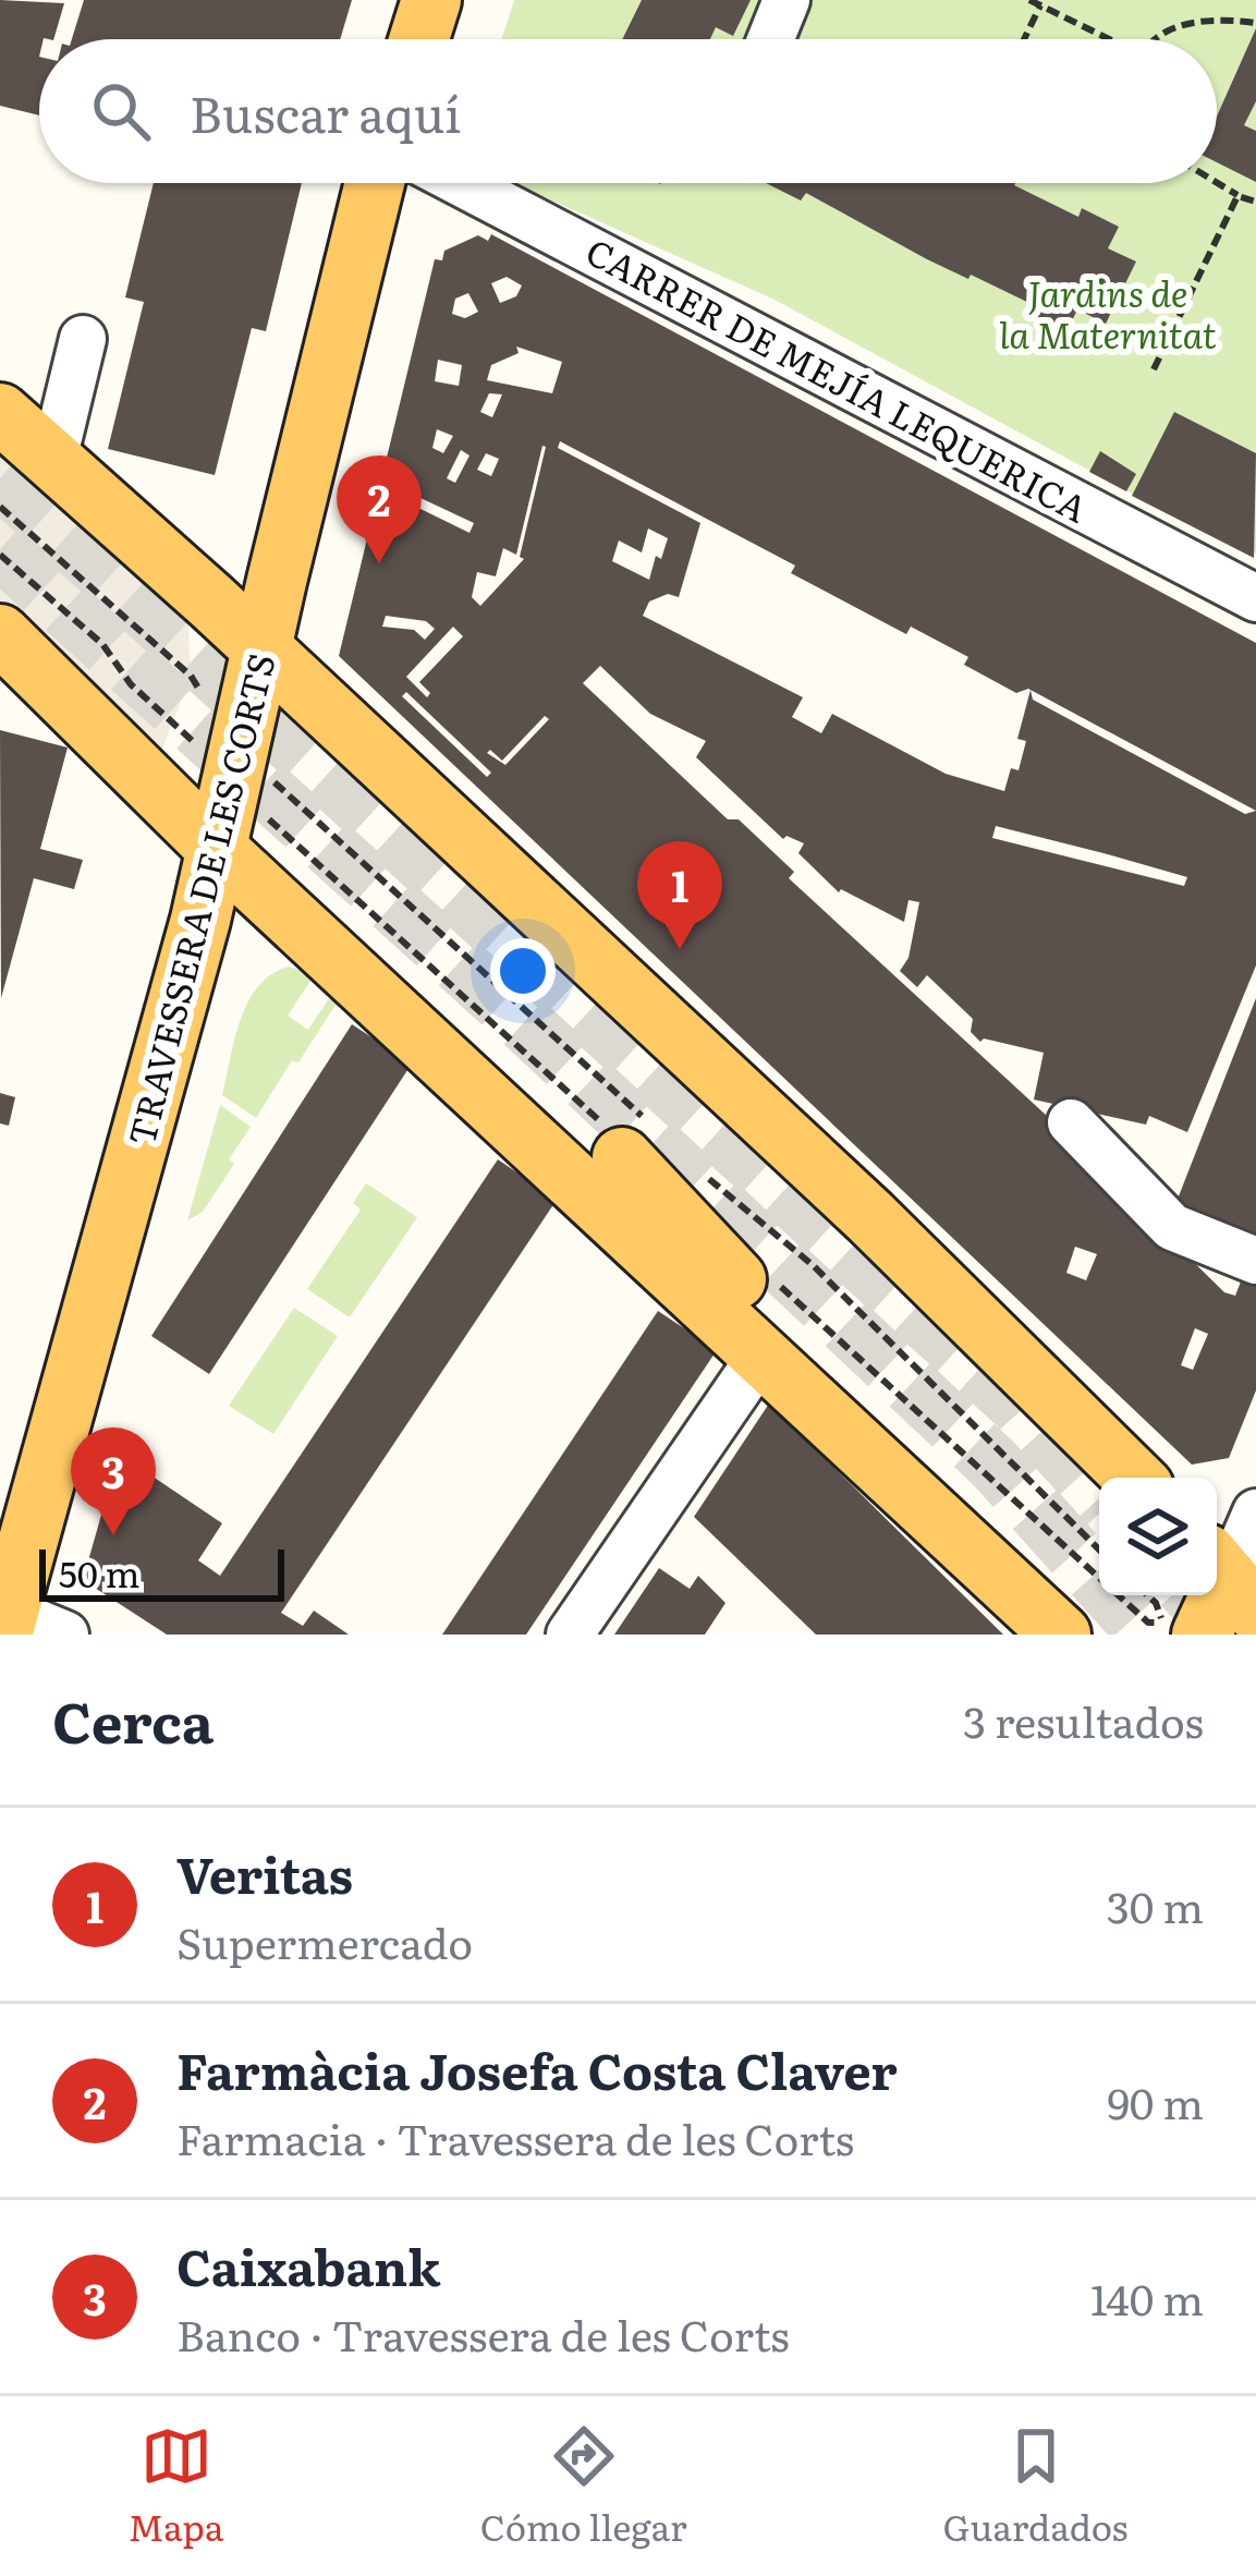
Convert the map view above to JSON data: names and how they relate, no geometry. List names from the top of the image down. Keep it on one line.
{"streets":{"main road":["TRAVESSERA DE LES CORTS"],"street":["CARRER DE MEJÍA LEQUERICA"]},"parks":["Jardins de la Maternitat"],"scale_bar":"50 m","page":{"search":"Buscar aquí","pins":["2","1","3"],"scale":"50 m","heading":["Cerca","3 resultados"],"list":[{"mark":"1","name":"Veritas","note":"Supermercado","value":"30 m"},{"mark":"2","name":"Farmàcia Josefa Costa Claver","note":"Farmacia · Travessera de les Corts","value":"90 m"},{"mark":"3","name":"Caixabank","note":"Banco · Travessera de les Corts","value":"140 m"}],"nav":["Mapa","Cómo llegar","Guardados"]}}
